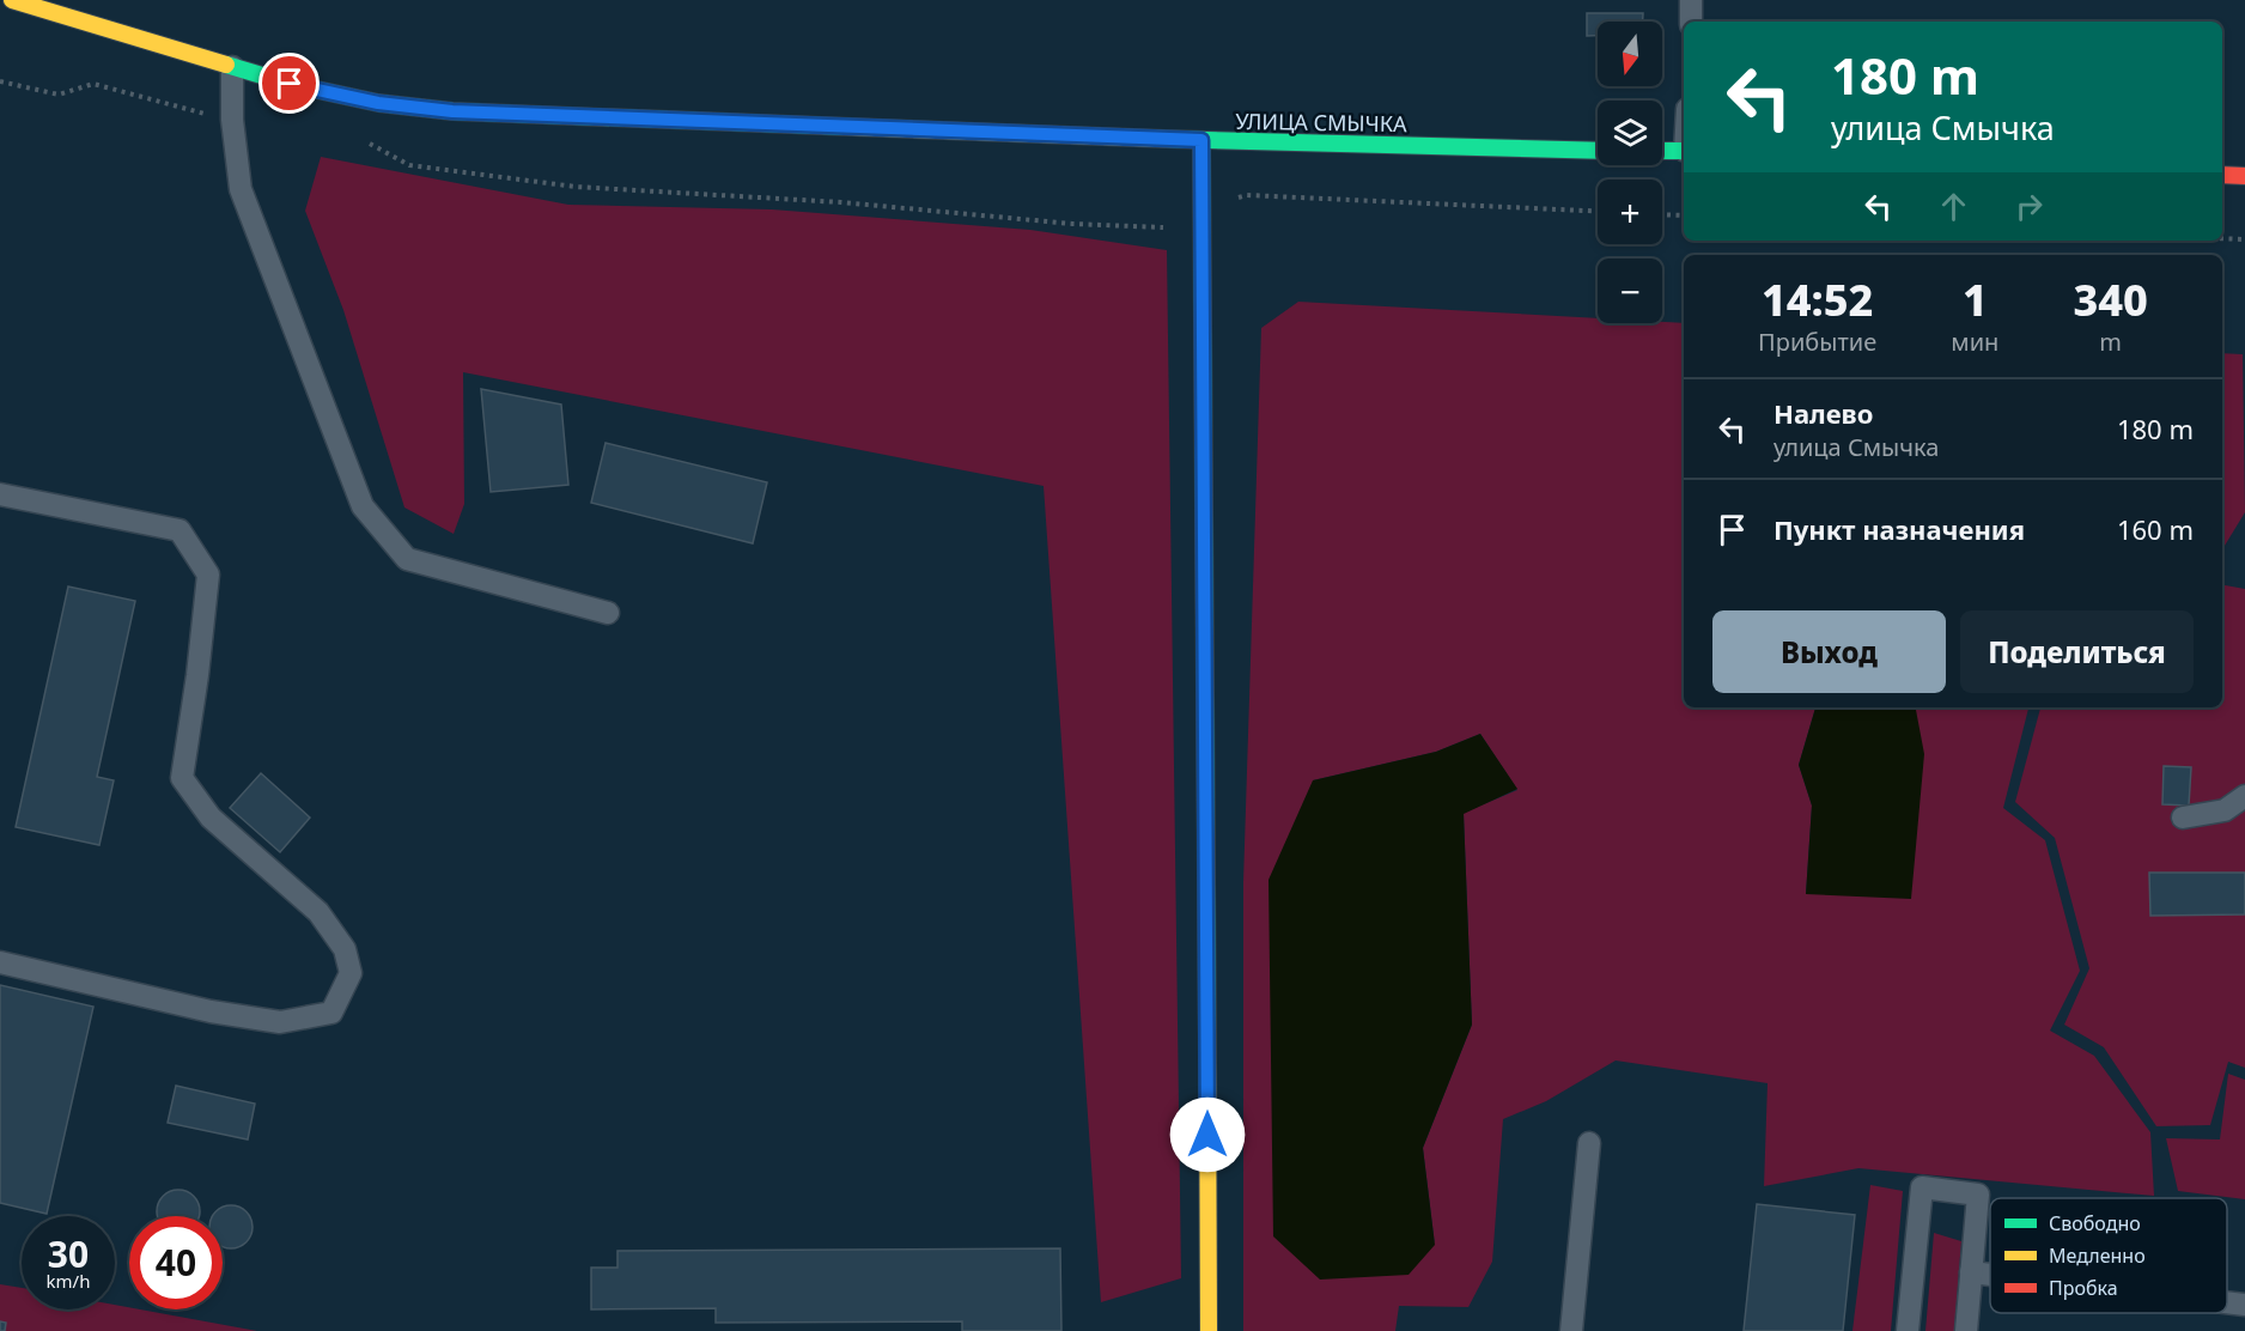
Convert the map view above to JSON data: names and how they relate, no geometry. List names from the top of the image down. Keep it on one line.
{"streets":{"street":["УЛИЦА СМЫЧКА"]},"legend":["Свободно","Медленно","Пробка"],"north":"bottom","page":{"map_buttons":["+","−"],"turn":["180 m","улица Смычка"],"eta":["14:52","Прибытие","1","мин","340","m"],"list":[{"name":"Налево","note":"улица Смычка","value":"180 m"},{"name":"Пункт назначения","value":"160 m"}],"buttons":["Выход","Поделиться"],"speed":"30 km/h","limit":"40"}}
